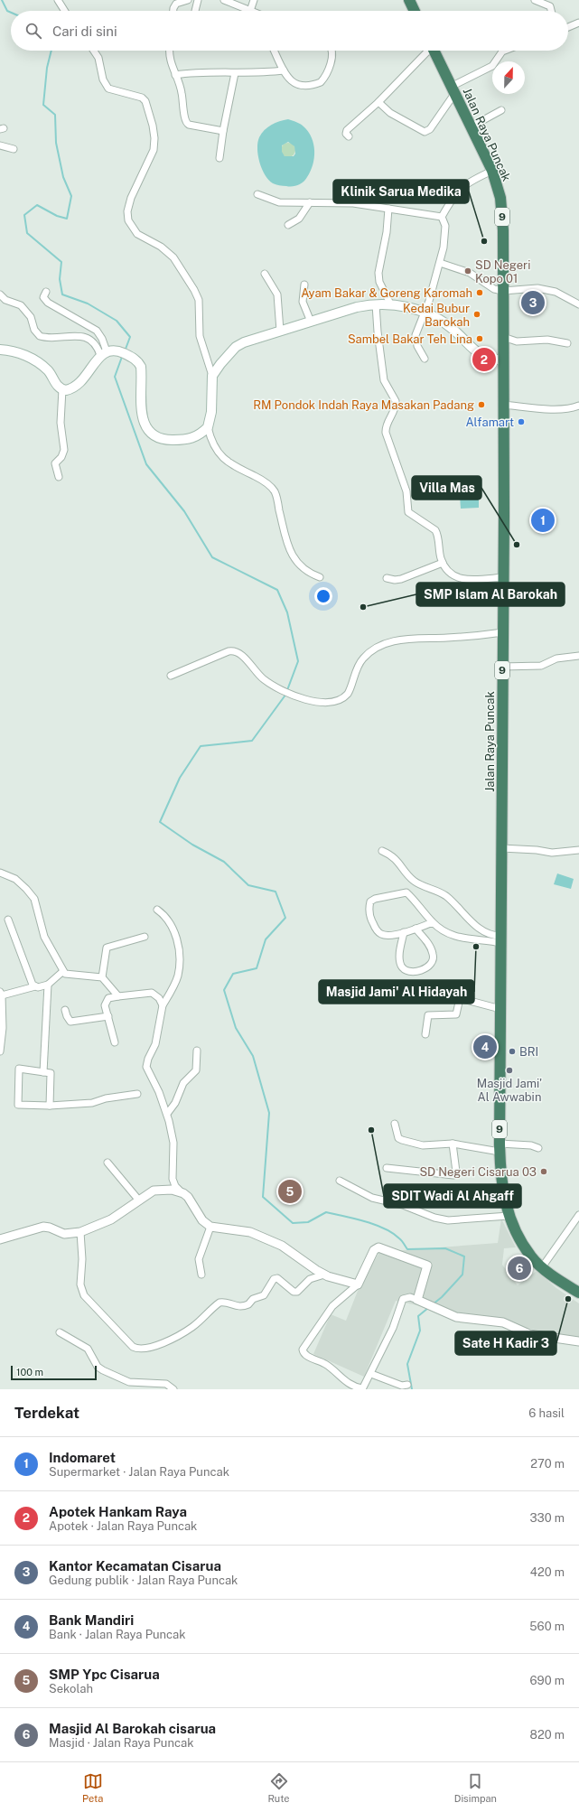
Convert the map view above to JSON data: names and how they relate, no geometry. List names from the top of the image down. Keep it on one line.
{"streets":{"highway":["Jalan Raya Puncak","9"]},"places":["Klinik Sarua Medika","SD Negeri Kopo 01","Ayam Bakar & Goreng Karomah","Kedai Bubur Barokah","Sambel Bakar Teh Lina","RM Pondok Indah Raya Masakan Padang","Alfamart","Villa Mas","SMP Islam Al Barokah","Masjid Jami' Al Hidayah","BRI","Masjid Jami' Al Awwabin","SDIT Wadi Al Ahgaff","SD Negeri Cisarua 03","Sate H Kadir 3"],"scale_bar":"100 m","north":"top","page":{"search":"Cari di sini","pins":["3","2","1","4","5","6"],"scale":"100 m","heading":["Terdekat","6 hasil"],"list":[{"mark":"1","name":"Indomaret","note":"Supermarket · Jalan Raya Puncak","value":"270 m"},{"mark":"2","name":"Apotek Hankam Raya","note":"Apotek · Jalan Raya Puncak","value":"330 m"},{"mark":"3","name":"Kantor Kecamatan Cisarua","note":"Gedung publik · Jalan Raya Puncak","value":"420 m"},{"mark":"4","name":"Bank Mandiri","note":"Bank · Jalan Raya Puncak","value":"560 m"},{"mark":"5","name":"SMP Ypc Cisarua","note":"Sekolah","value":"690 m"},{"mark":"6","name":"Masjid Al Barokah cisarua","note":"Masjid · Jalan Raya Puncak","value":"820 m"}],"nav":["Peta","Rute","Disimpan"]}}
